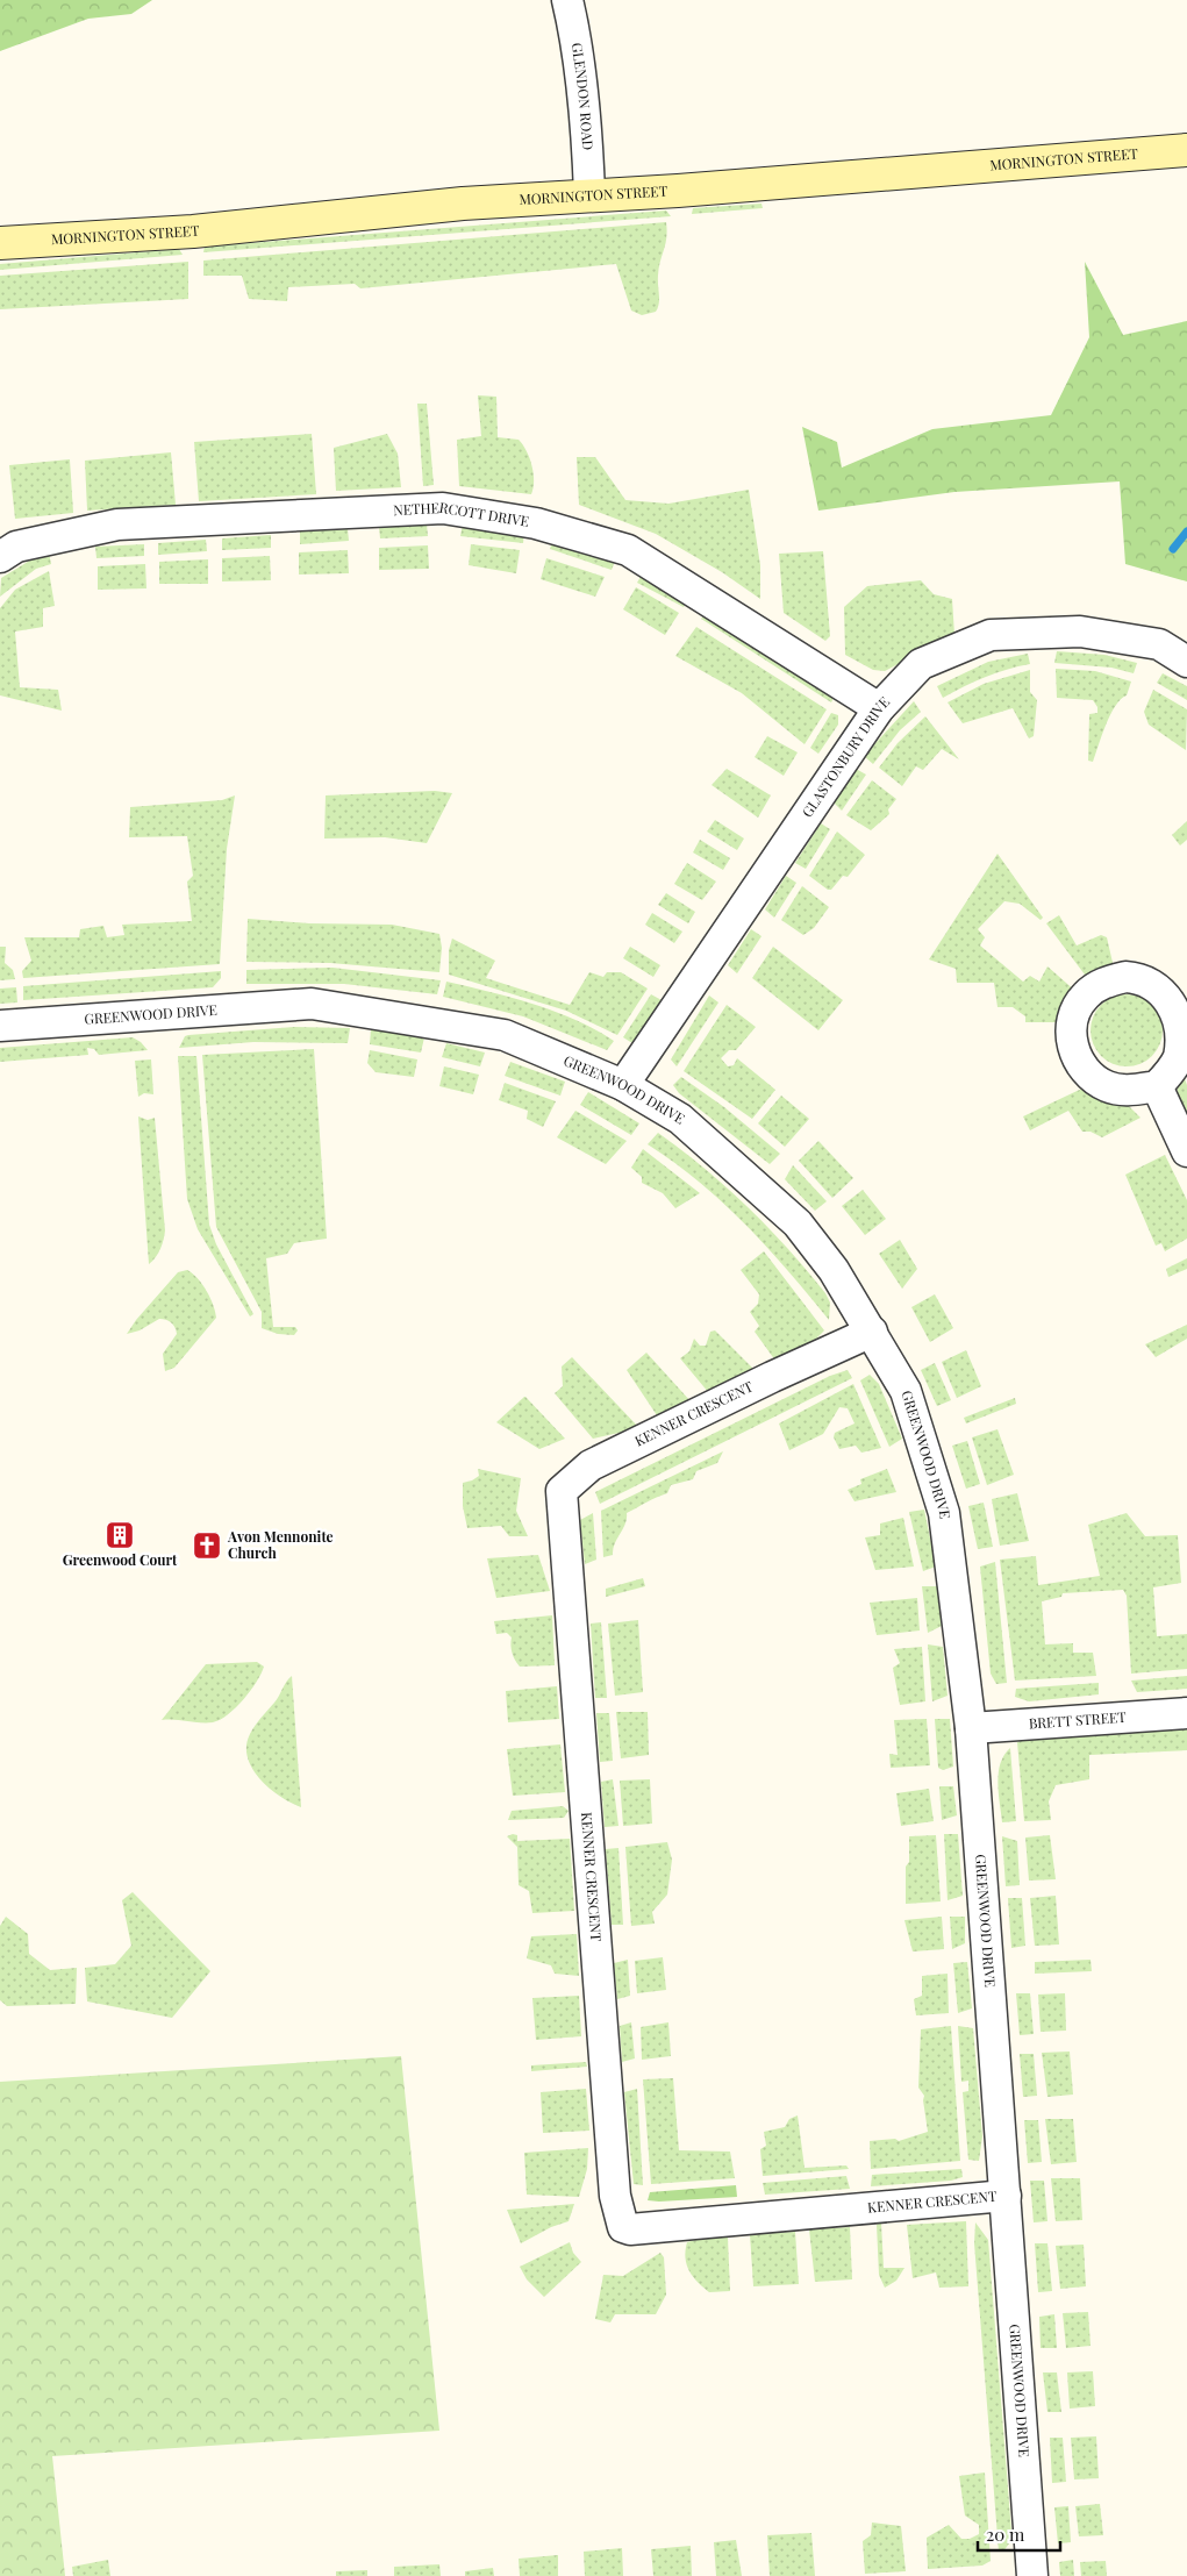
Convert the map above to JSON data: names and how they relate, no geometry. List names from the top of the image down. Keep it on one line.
{"streets":{"main road":["MORNINGTON STREET"],"street":["GLENDON ROAD","NETHERCOTT DRIVE","GLASTONBURY DRIVE","GREENWOOD DRIVE","KENNER CRESCENT","BRETT STREET"]},"crossings":[["GLENDON ROAD","MORNINGTON STREET"],["NETHERCOTT DRIVE","GLASTONBURY DRIVE"],["GLASTONBURY DRIVE","GREENWOOD DRIVE"],["GREENWOOD DRIVE","KENNER CRESCENT"],["GREENWOOD DRIVE","BRETT STREET"]],"places":{"building":["Greenwood Court"],"church":["Avon Mennonite Church"]},"scale_bar":"20 m"}
